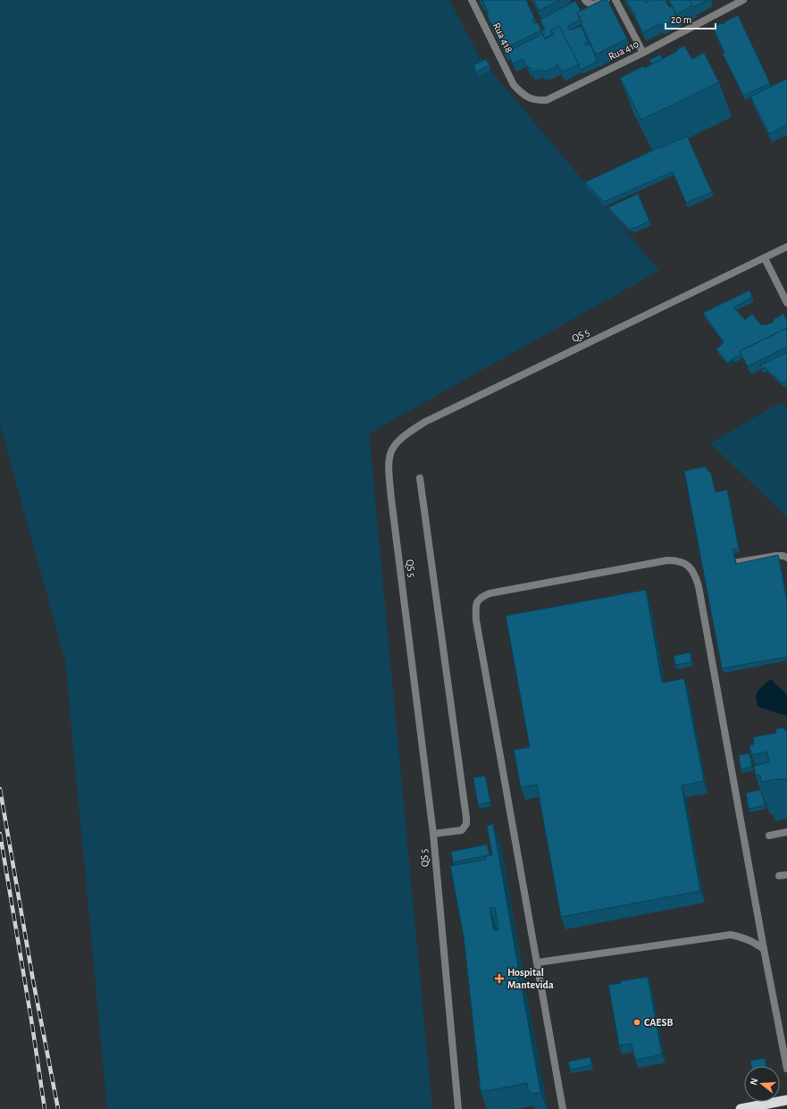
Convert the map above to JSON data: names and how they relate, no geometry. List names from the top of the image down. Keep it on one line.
{"streets":{"street":["Rua 418","Rua 410","QS 5"]},"crossings":[["Rua 418","Rua 410"]],"places":{"health":["Hospital Mantevida"],"other":["CAESB"]},"scale_bar":"20 m","north":"left"}
